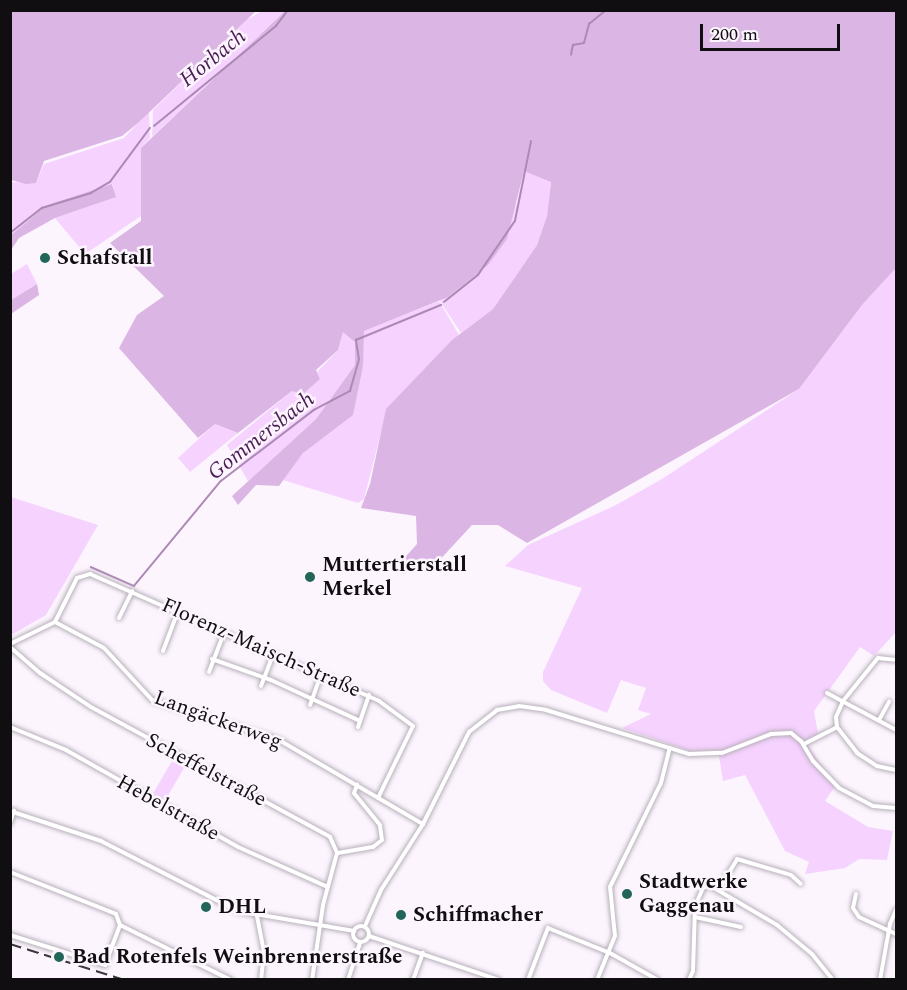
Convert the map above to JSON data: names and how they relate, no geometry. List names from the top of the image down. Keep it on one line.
{"streets":{"street":["Florenz-Maisch-Straße","Langäckerweg","Scheffelstraße","Hebelstraße"]},"crossings":[["Florenz-Maisch-Straße","Langäckerweg"]],"water":["Horbach","Gommersbach"],"places":["Schafstall","Muttertierstall Merkel","Stadtwerke Gaggenau","DHL","Schiffmacher","Bad Rotenfels Weinbrennerstraße"],"scale_bar":"200 m"}
